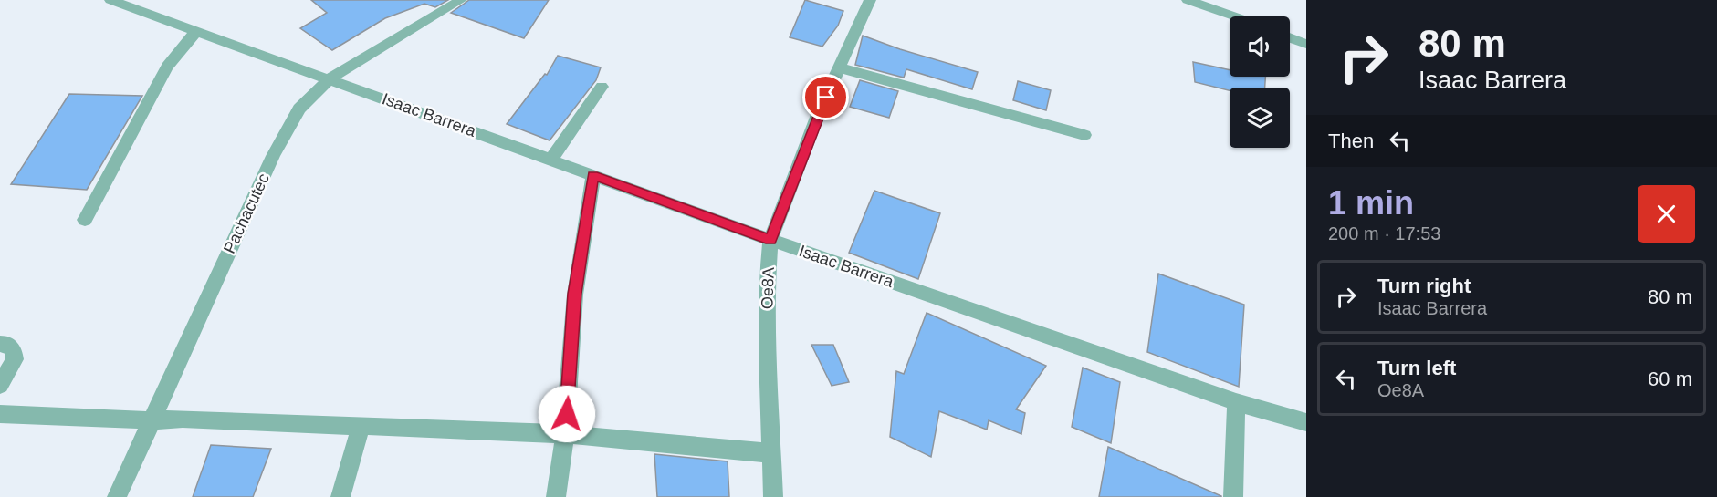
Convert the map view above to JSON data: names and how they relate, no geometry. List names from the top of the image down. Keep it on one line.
{"streets":{"street":["Isaac Barrera","Pachacutec","Oe8A"]},"crossings":[["Isaac Barrera","Pachacutec"],["Isaac Barrera","Oe8A"]],"page":{"turn":["80 m","Isaac Barrera"],"then":"Then","heading":["1 min","200 m · 17:53"],"list":[{"name":"Turn right","note":"Isaac Barrera","value":"80 m"},{"name":"Turn left","note":"Oe8A","value":"60 m"}]}}
